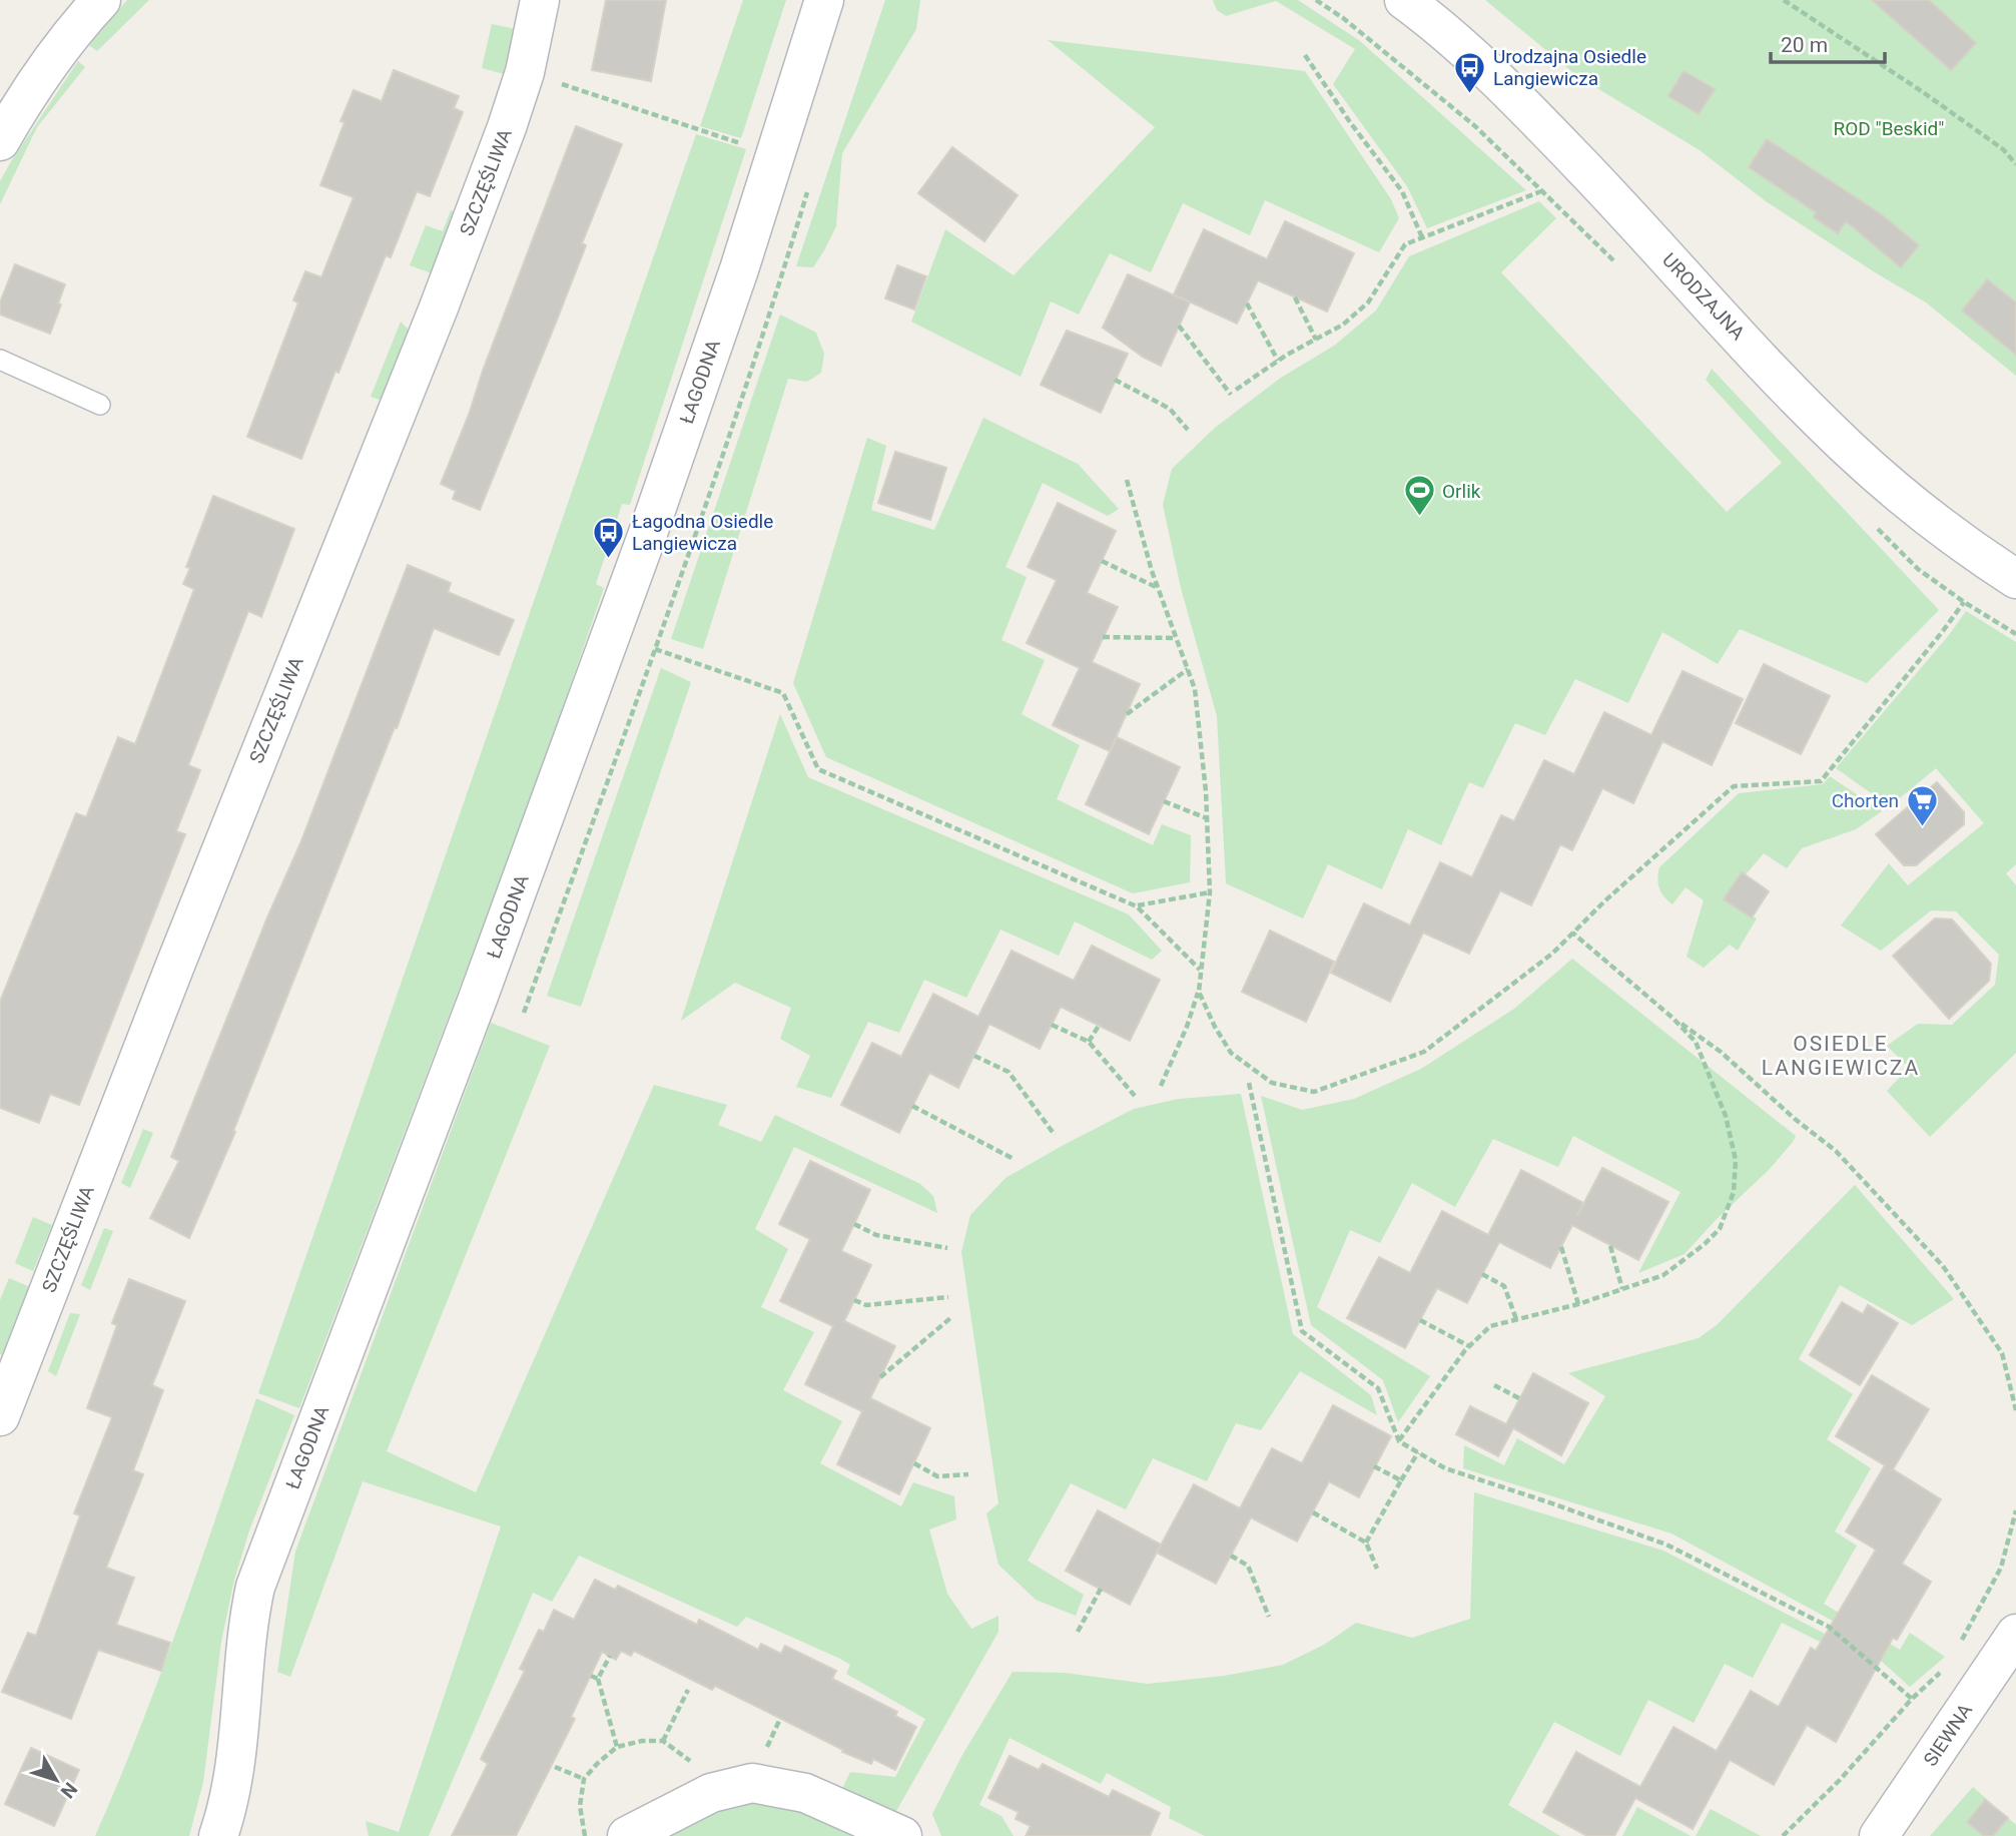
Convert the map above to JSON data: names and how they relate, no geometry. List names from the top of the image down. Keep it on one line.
{"streets":{"street":["SZCZĘŚLIWA","URODZAJNA","ŁAGODNA","SIEWNA"]},"districts":["OSIEDLE LANGIEWICZA"],"parks":["ROD \"Beskid\""],"places":{"bus stop":["Urodzajna Osiedle Langiewicza","Łagodna Osiedle Langiewicza"],"sports":["Orlik"],"supermarket":["Chorten"]},"scale_bar":"20 m","north":"bottom right"}
